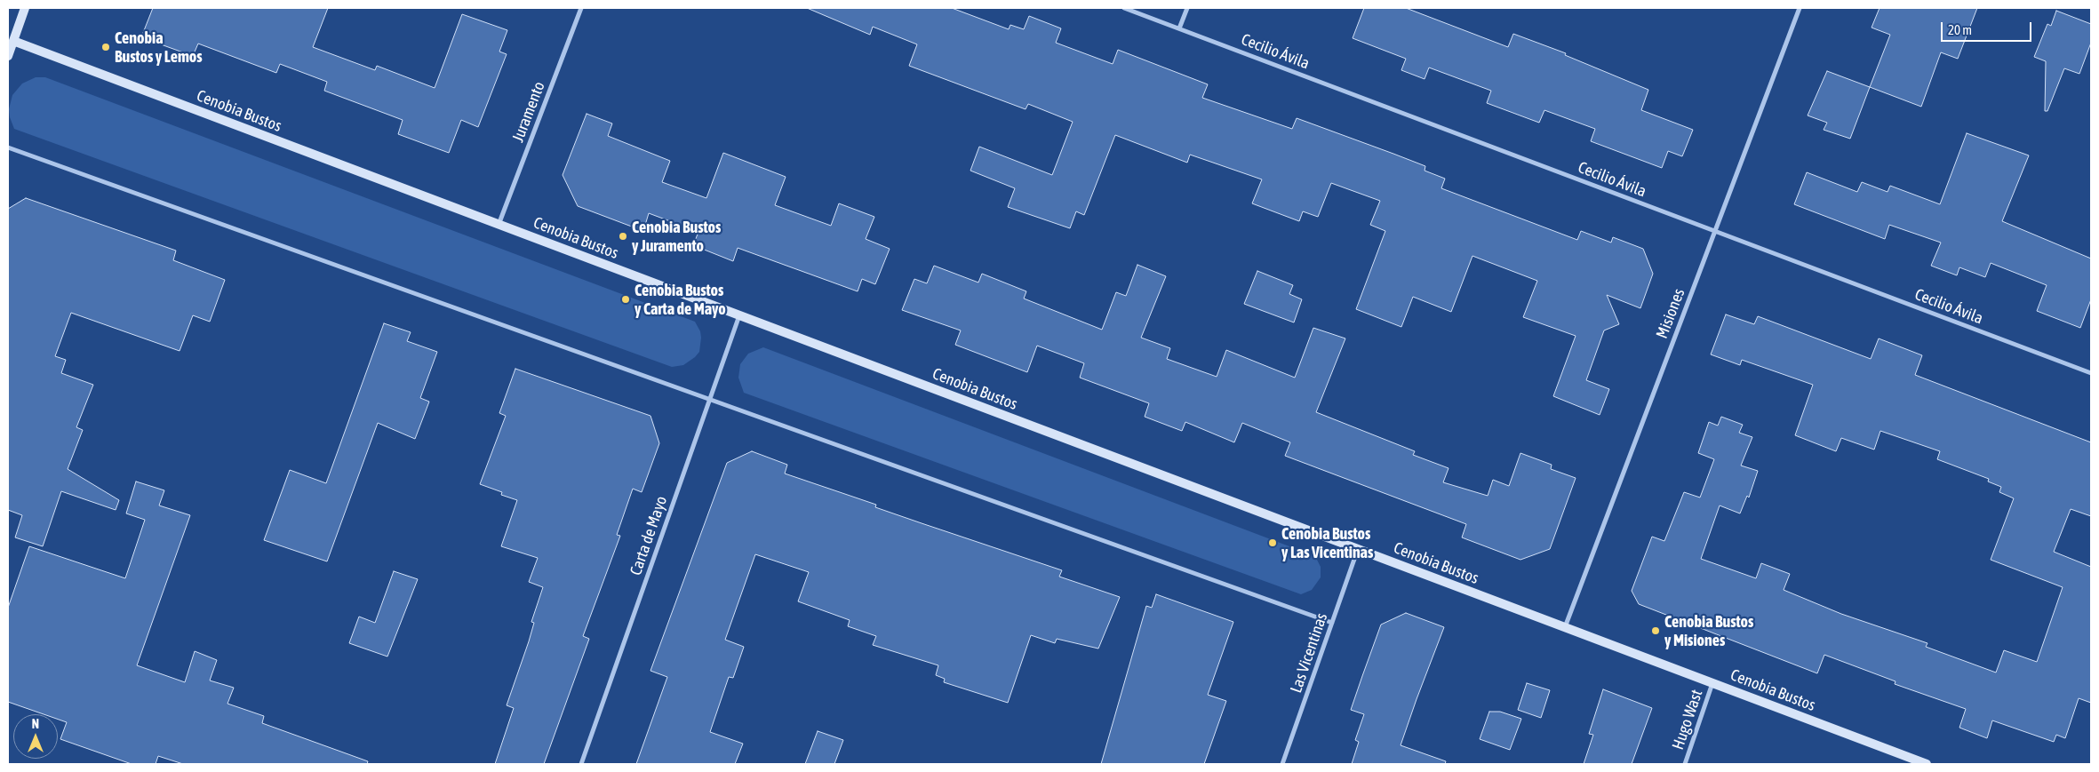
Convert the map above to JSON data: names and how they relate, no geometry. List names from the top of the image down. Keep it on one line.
{"streets":{"street":["Cecilio Ávila","Cenobia Bustos","Juramento","Misiones","Carta de Mayo","Las Vicentinas","Hugo Wast"]},"crossings":[["Cecilio Ávila","Misiones"],["Cenobia Bustos","Juramento"],["Cenobia Bustos","Misiones"],["Cenobia Bustos","Carta de Mayo"],["Cenobia Bustos","Las Vicentinas"],["Cenobia Bustos","Hugo Wast"]],"places":["Cenobia Bustos y Lemos","Cenobia Bustos y Juramento","Cenobia Bustos y Carta de Mayo","Cenobia Bustos y Las Vicentinas","Cenobia Bustos y Misiones"],"scale_bar":"20 m","north":"top"}
